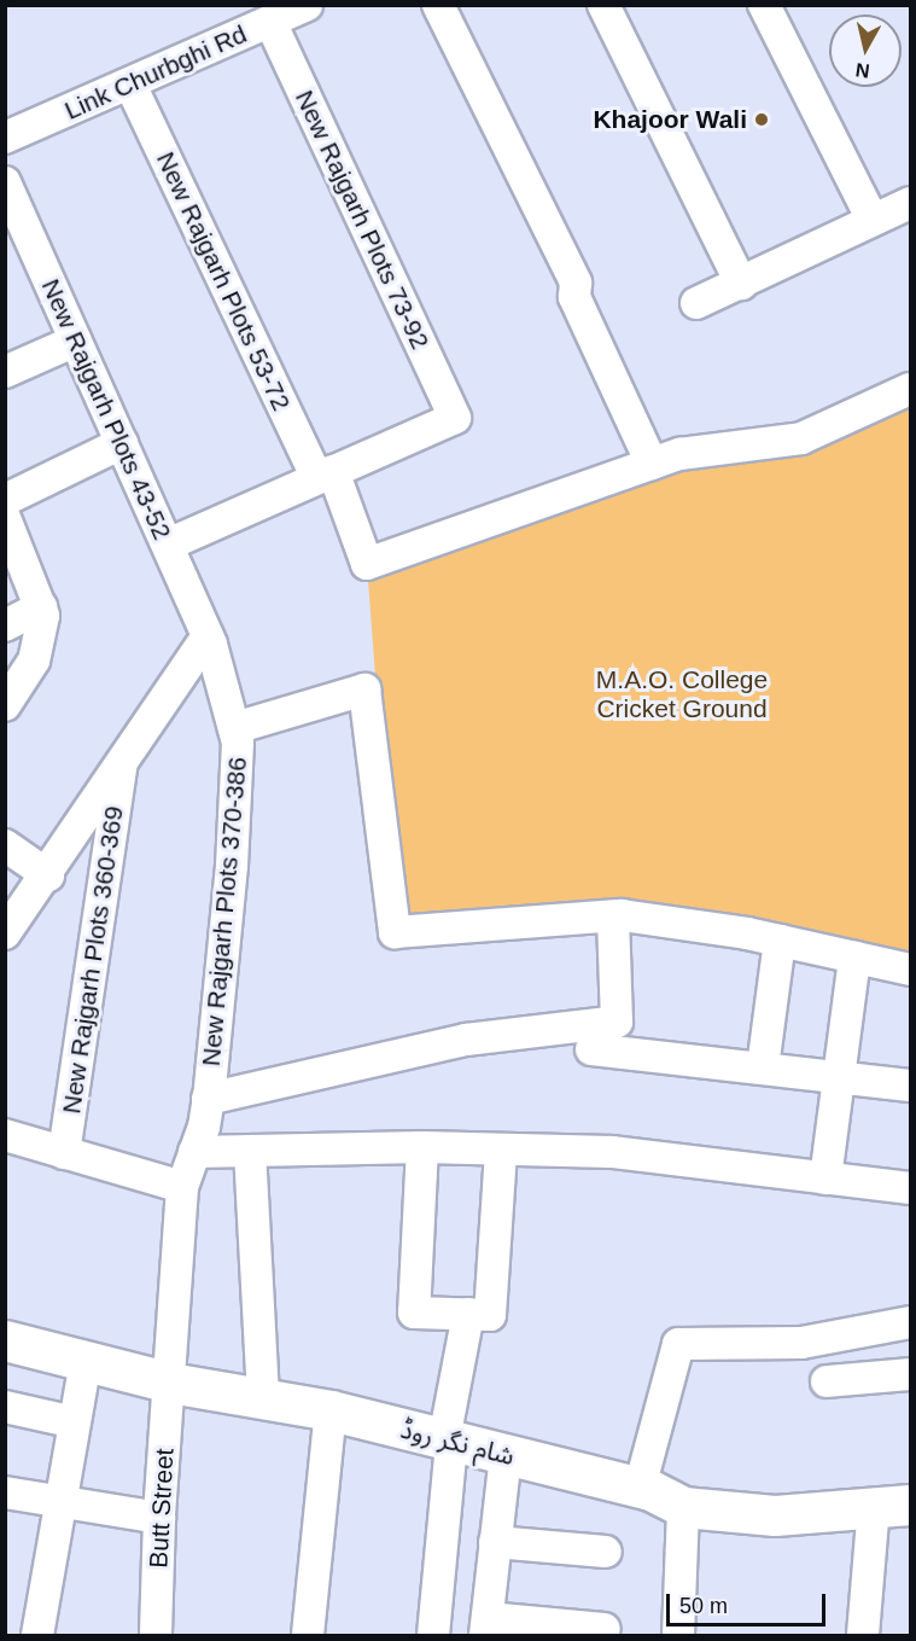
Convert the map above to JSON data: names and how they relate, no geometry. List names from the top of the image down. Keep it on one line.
{"streets":{"main road":["شام نگر روڈ"],"street":["Link Churbghi Rd","New Rajgarh Plots 73-92","New Rajgarh Plots 53-72","New Rajgarh Plots 43-52","New Rajgarh Plots 370-386","New Rajgarh Plots 360-369","Butt Street"]},"crossings":[["Link Churbghi Rd","New Rajgarh Plots 73-92"],["Link Churbghi Rd","New Rajgarh Plots 53-72"],["New Rajgarh Plots 73-92","New Rajgarh Plots 53-72"],["New Rajgarh Plots 43-52","New Rajgarh Plots 370-386"],["New Rajgarh Plots 370-386","Butt Street"],["شام نگر روڈ","Butt Street"]],"parks":["M.A.O. College Cricket Ground"],"places":["Khajoor Wali"],"scale_bar":"50 m","north":"bottom"}
